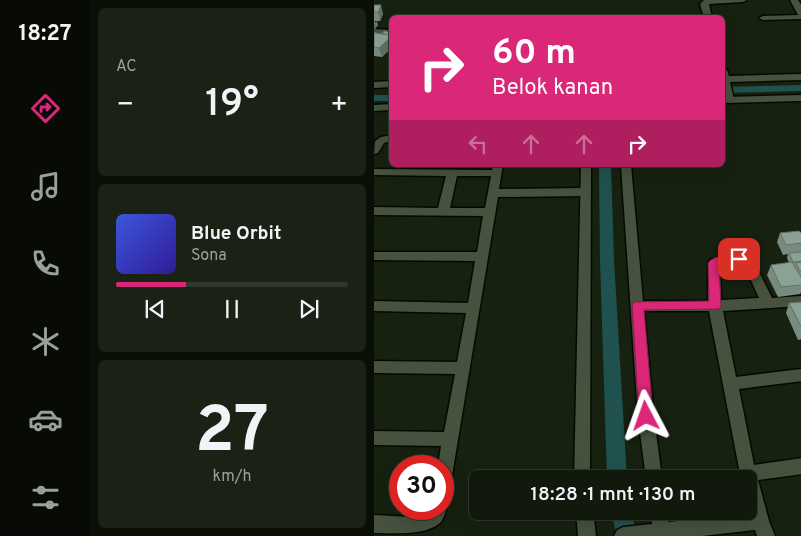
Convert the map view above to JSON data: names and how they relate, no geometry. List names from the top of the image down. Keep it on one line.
{"page":{"tabs":"18:27","tile":["AC",["27","km/h"]],"turn":["60 m","Belok kanan"],"heat":["−","19°","+"],"song":["Blue Orbit","Sona"],"limit":"30","trip":"18:28 · 1 mnt · 130 m"}}
